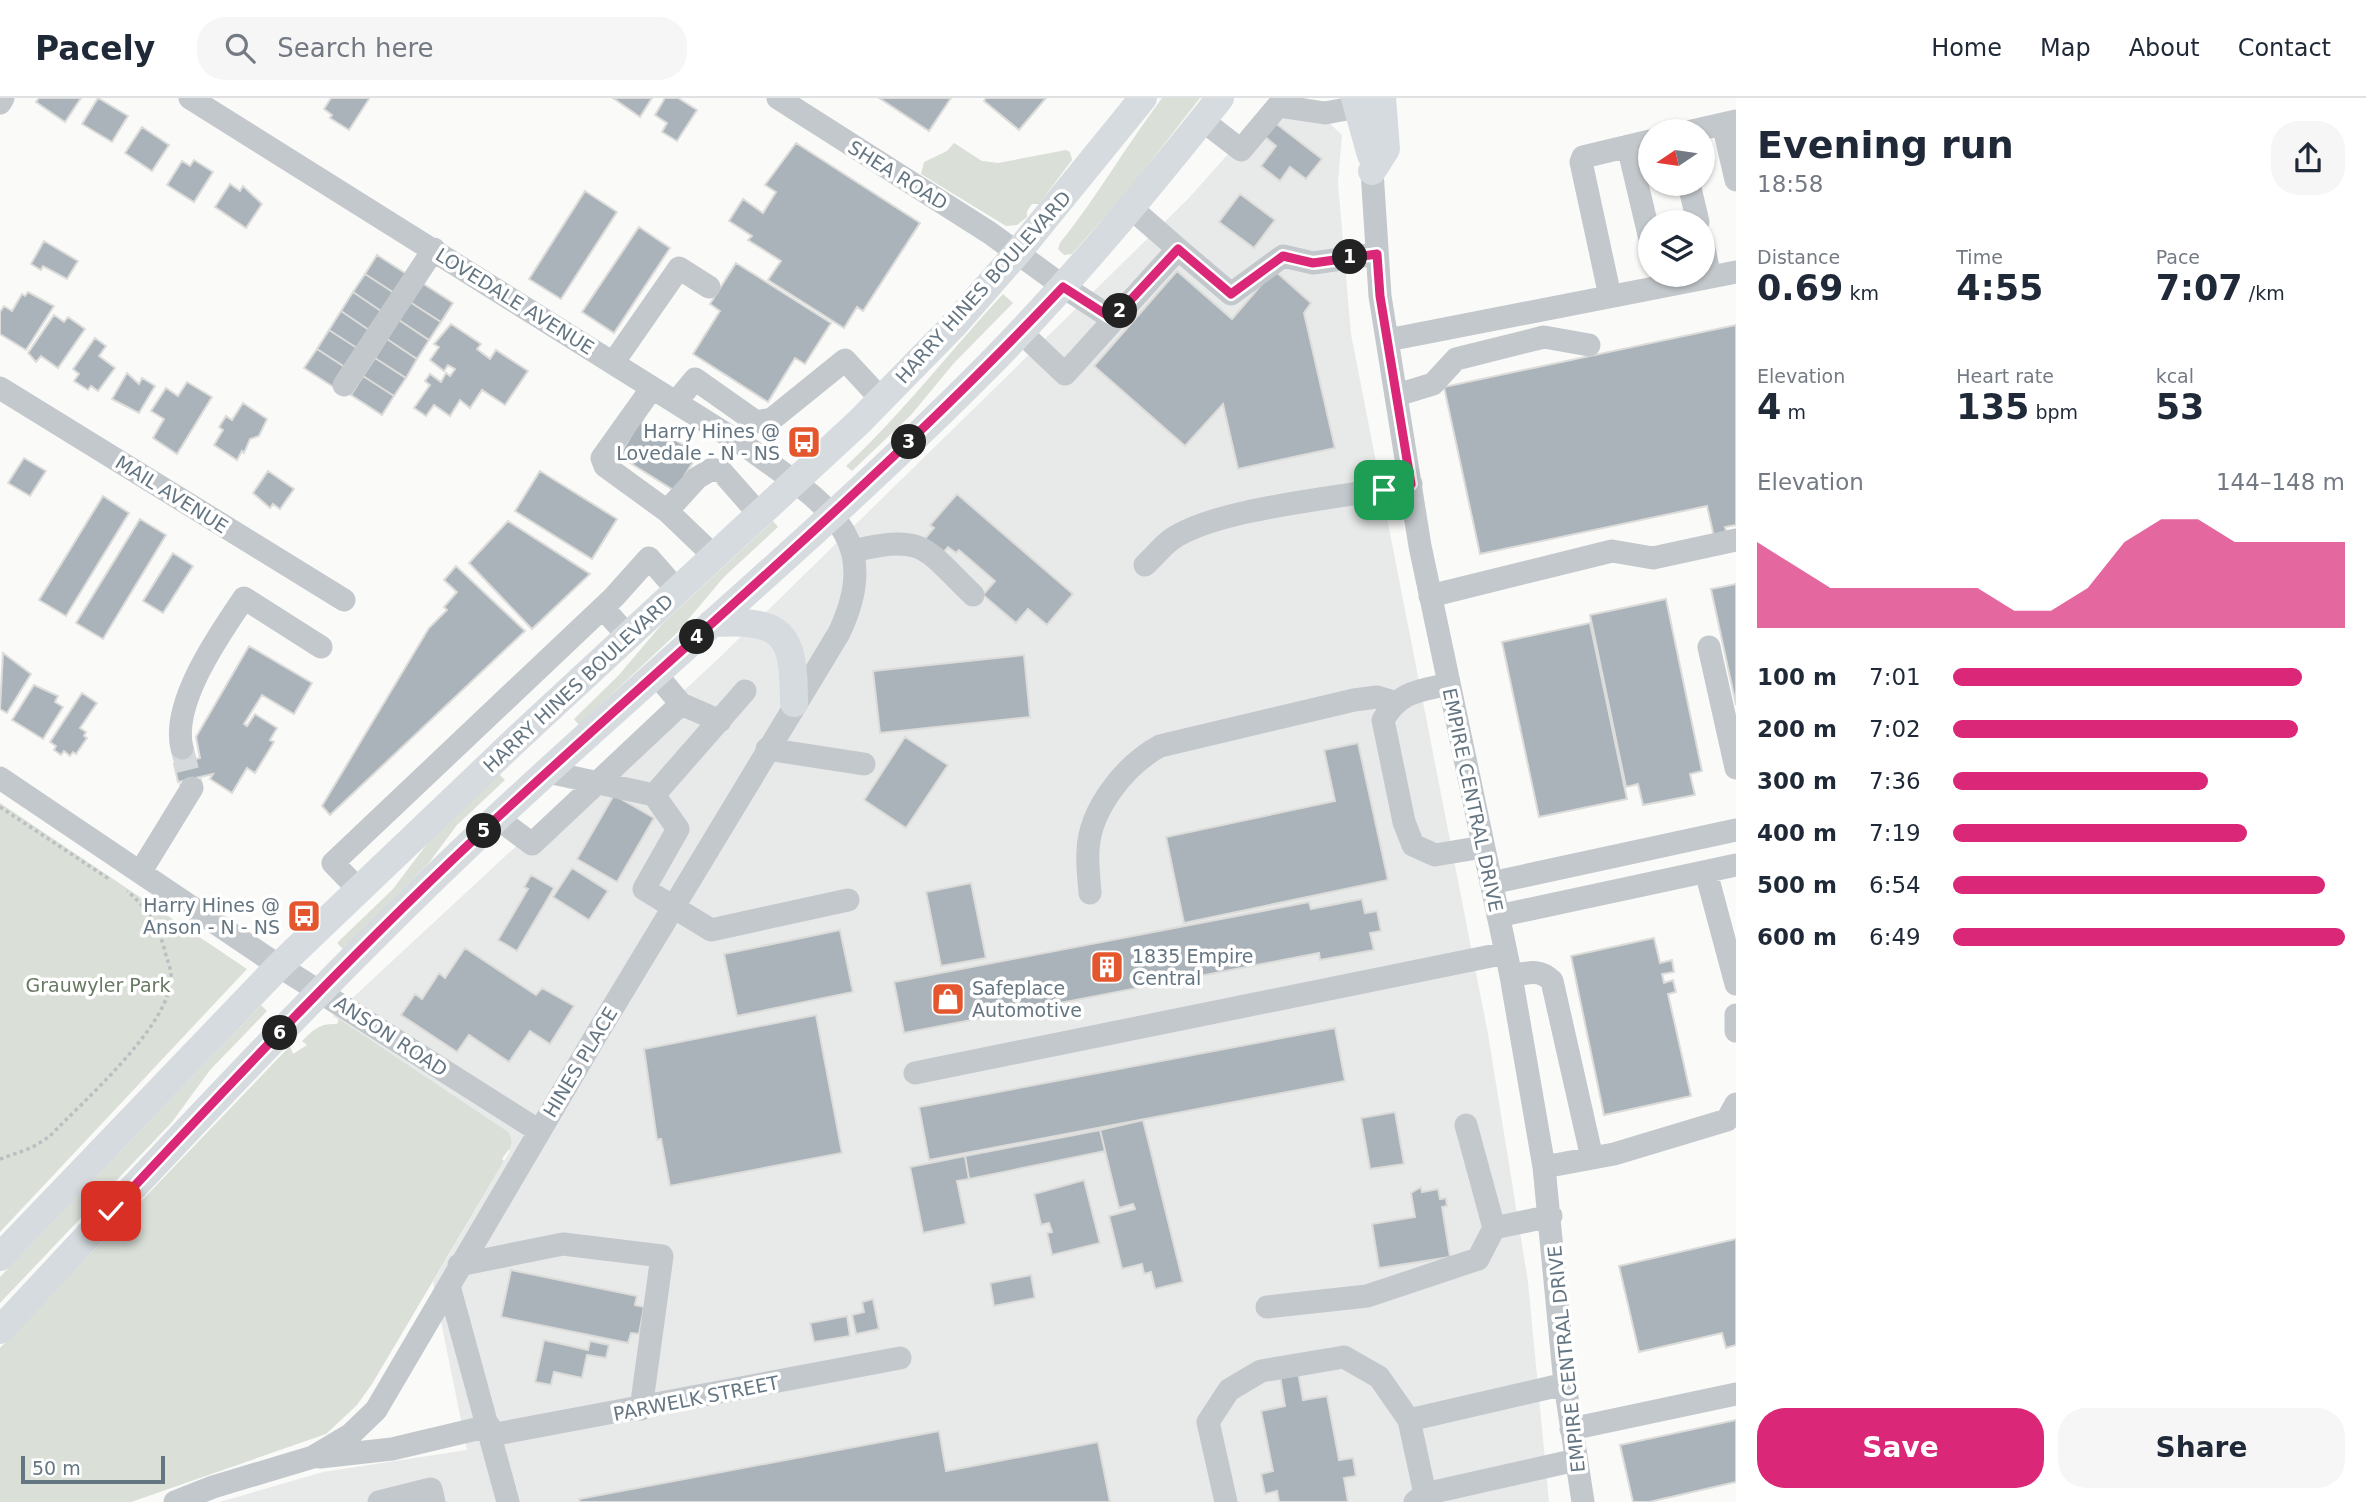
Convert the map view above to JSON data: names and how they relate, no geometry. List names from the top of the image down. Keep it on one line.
{"streets":{"main road":["HARRY HINES BOULEVARD"],"street":["SHEA ROAD","LOVEDALE AVENUE","MAIL AVENUE","EMPIRE CENTRAL DRIVE","ANSON ROAD","HINES PLACE","PARWELK STREET"]},"crossings":[["SHEA ROAD","HARRY HINES BOULEVARD"],["HARRY HINES BOULEVARD","LOVEDALE AVENUE"],["HARRY HINES BOULEVARD","ANSON ROAD"],["LOVEDALE AVENUE","HINES PLACE"],["ANSON ROAD","HINES PLACE"]],"parks":["Grauwyler Park"],"places":{"bus stop":["Harry Hines @ Lovedale - N - NS","Harry Hines @ Anson - N - NS"],"building":["1835 Empire Central"],"shop":["Safeplace Automotive"]},"scale_bar":"50 m","north":"left","page":{"header":"Pacely","search":"Search here","nav":["Home","Map","About","Contact"],"heading":["Evening run","18:58"],"stats":[["Distance","0.69 km"],["Time","4:55"],["Pace","7:07 /km"],["Elevation","4 m"],["Heart rate","135 bpm"],["kcal","53"]],"pins":["1","2","3","4","5","6"],"chart":["Elevation","144–148 m"],"list":[{"name":"100 m","note":"7:01"},{"name":"200 m","note":"7:02"},{"name":"300 m","note":"7:36"},{"name":"400 m","note":"7:19"},{"name":"500 m","note":"6:54"},{"name":"600 m","note":"6:49"}],"buttons":["Save","Share"],"scale":"50 m"}}
